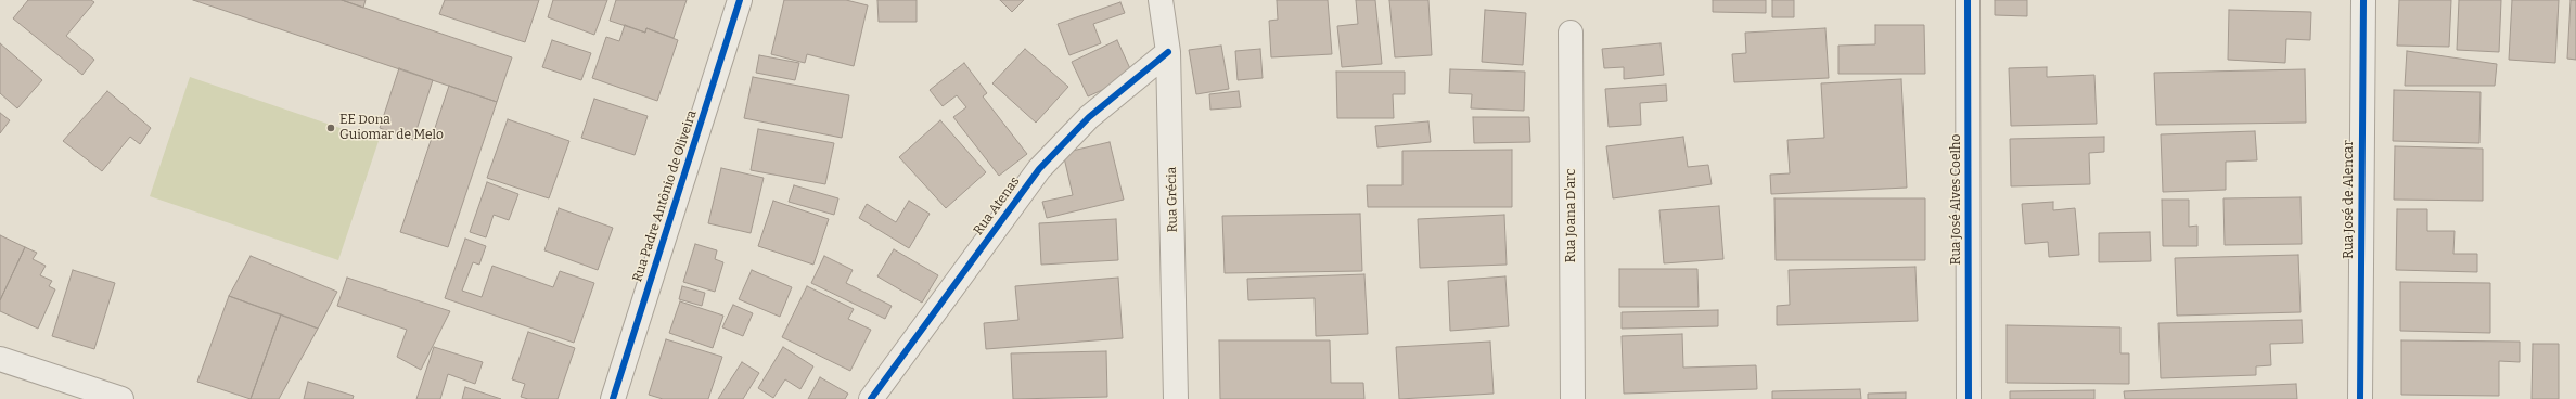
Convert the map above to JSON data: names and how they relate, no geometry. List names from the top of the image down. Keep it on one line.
{"streets":{"street":["Rua Padre Antônio de Oliveira","Rua Grécia","Rua José Alves Coelho","Rua José de Alencar","Rua Atenas","Rua Joana D'arc"]},"crossings":[["Rua Grécia","Rua Atenas"]],"places":["EE Dona Guiomar de Melo"]}
